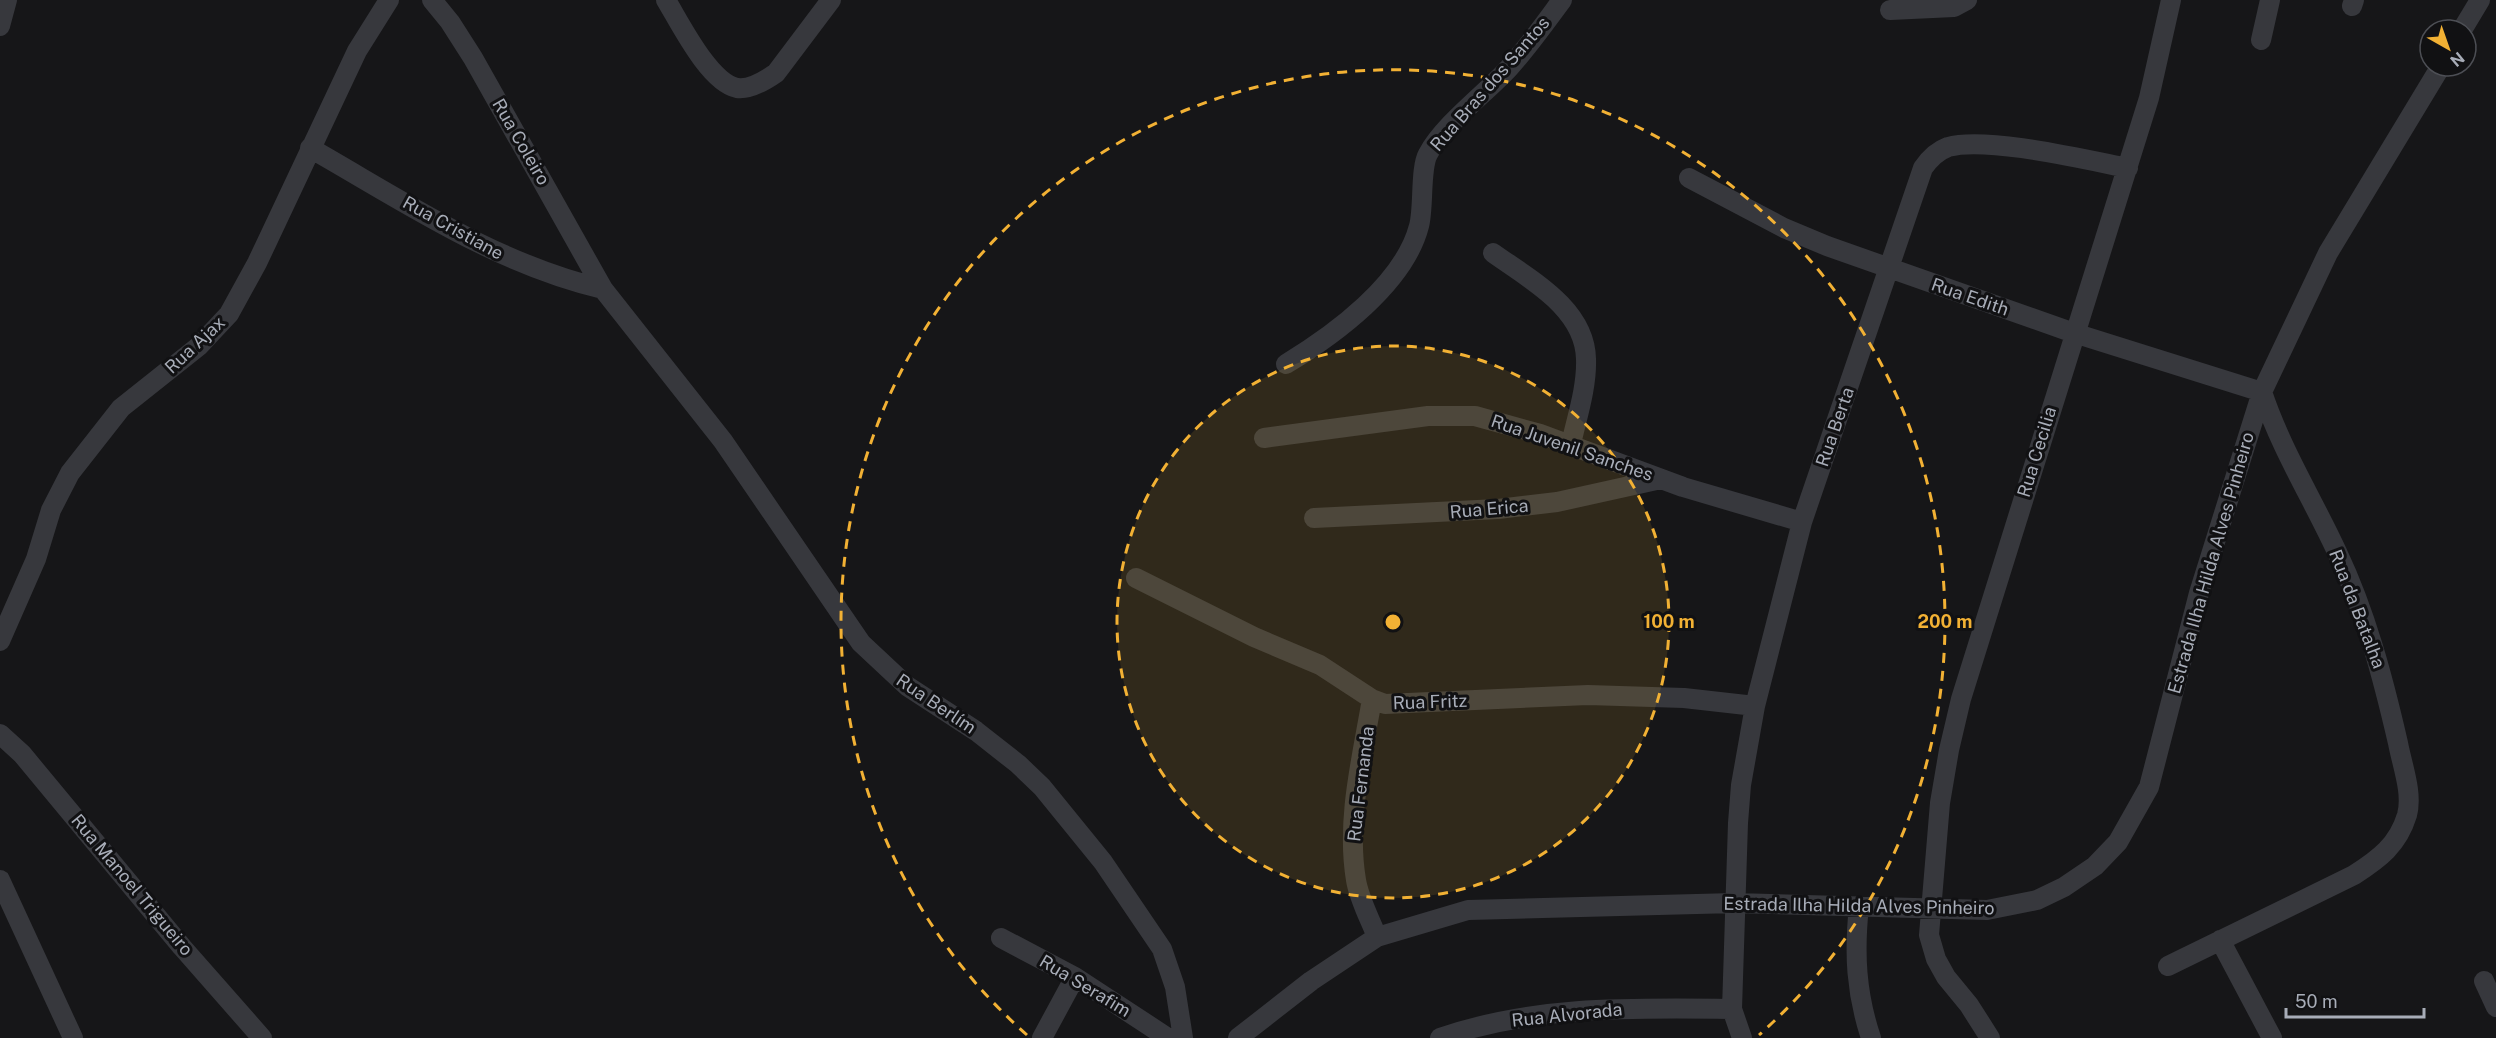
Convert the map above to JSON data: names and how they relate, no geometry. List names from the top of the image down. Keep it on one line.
{"streets":{"street":["Rua Bras dos Santos","Rua Coleiro","Rua Cristiane","Rua Edith","Rua Ajax","Rua Berta","Rua Juvenil Sanches","Rua Cecilia","Rua Erica","Estrada Ilha Hilda Alves Pinheiro","Rua da Batalha","Rua Fritz","Rua Berlím","Rua Fernanda","Rua Manoel Trigueiro","Rua Serafim","Rua Alvorada"]},"crossings":[["Rua Coleiro","Rua Cristiane"],["Rua Coleiro","Rua Berlím"],["Rua Cristiane","Rua Ajax"],["Rua Cristiane","Rua Berlím"],["Rua Edith","Rua Berta"],["Rua Edith","Rua Cecilia"],["Rua Edith","Estrada Ilha Hilda Alves Pinheiro"],["Rua Edith","Rua da Batalha"],["Rua Berta","Rua Juvenil Sanches"],["Rua Berta","Rua Cecilia"],["Rua Berta","Estrada Ilha Hilda Alves Pinheiro"],["Rua Berta","Rua Fritz"],["Rua Berta","Rua Alvorada"],["Rua Juvenil Sanches","Rua Erica"],["Rua Cecilia","Estrada Ilha Hilda Alves Pinheiro"],["Estrada Ilha Hilda Alves Pinheiro","Rua da Batalha"],["Estrada Ilha Hilda Alves Pinheiro","Rua Fernanda"],["Rua Fritz","Rua Fernanda"]],"scale_bar":"50 m","north":"bottom right","rings":["100 m","200 m"]}
